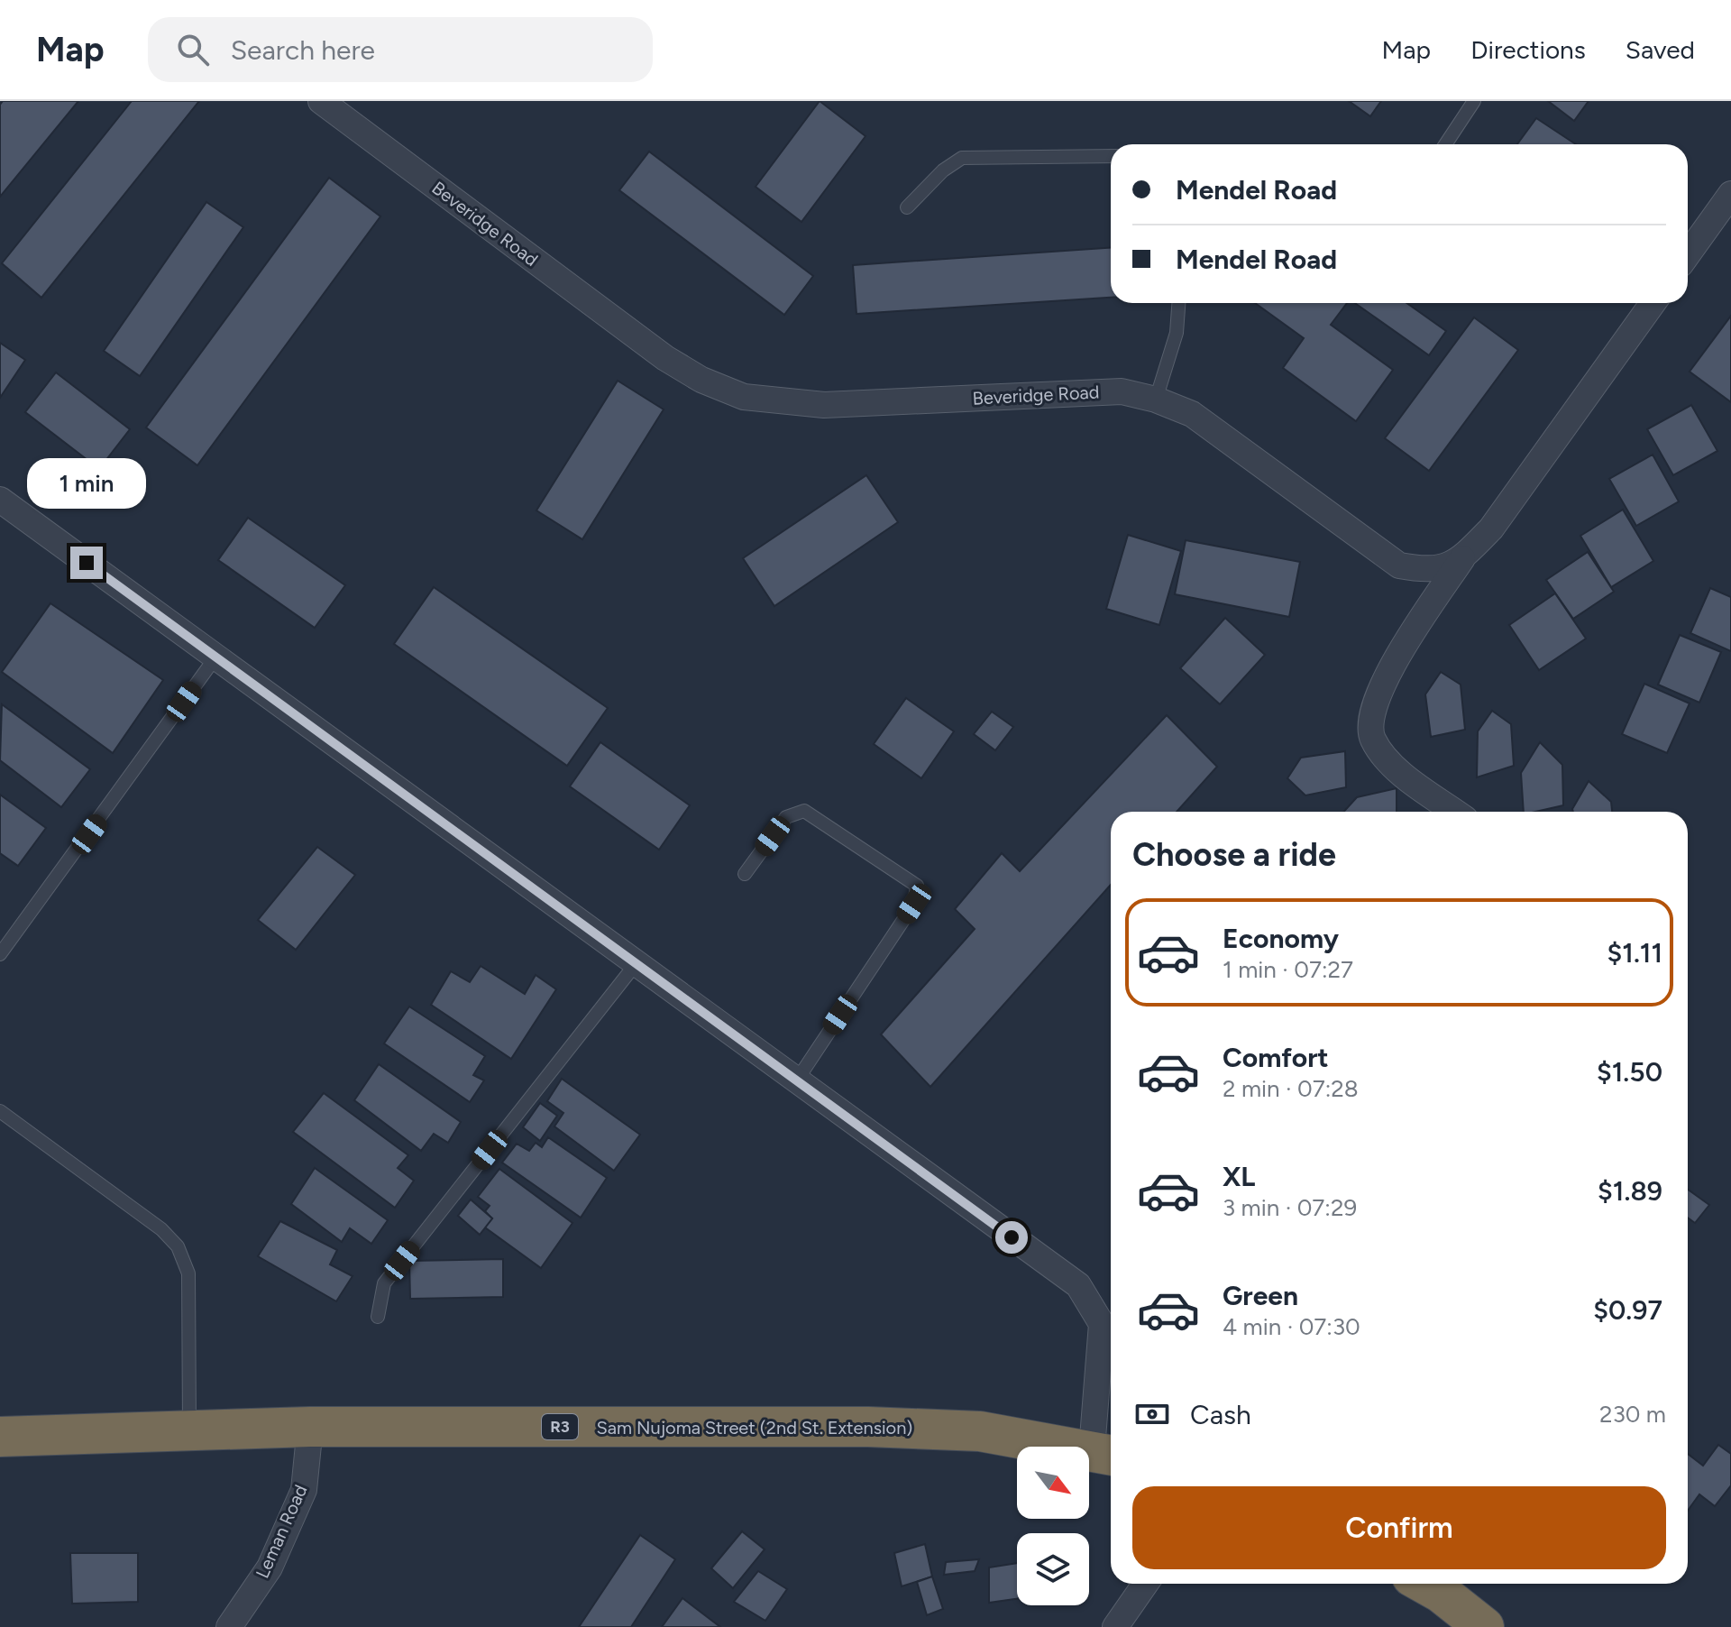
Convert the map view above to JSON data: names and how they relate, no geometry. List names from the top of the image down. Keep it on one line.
{"streets":{"highway":["R3","Sam Nujoma Street (2nd St. Extension)"],"street":["Beveridge Road","Leman Road"]},"crossings":[["Sam Nujoma Street (2nd St. Extension)","Leman Road"]],"north":"bottom right","page":{"header":"Map","search":"Search here","nav":["Map","Directions","Saved"],"banner":["Mendel Road","Mendel Road"],"bubble":"1 min","heading":"Choose a ride","list":[{"name":"Economy","note":"1 min · 07:27","value":"$1.11"},{"name":"Comfort","note":"2 min · 07:28","value":"$1.50"},{"name":"XL","note":"3 min · 07:29","value":"$1.89"},{"name":"Green","note":"4 min · 07:30","value":"$0.97"}],"pay":["Cash","230 m"],"buttons":"Confirm"}}
